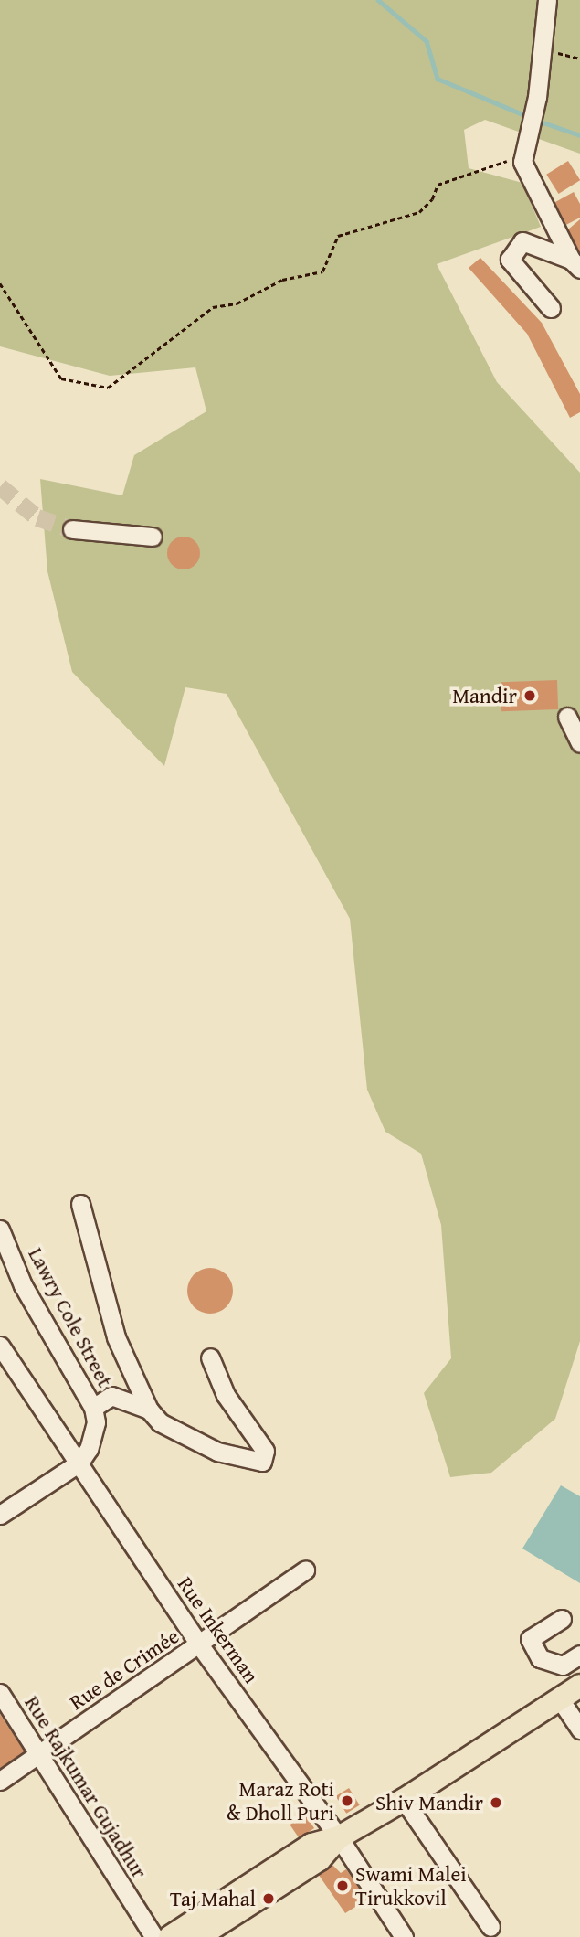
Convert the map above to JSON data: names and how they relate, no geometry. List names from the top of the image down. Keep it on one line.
{"streets":{"street":["Lawry Cole Street","Rue Inkerman","Rue de Crimée","Rue Rajkumar Gujadhur"]},"crossings":[["Lawry Cole Street","Rue Inkerman"],["Rue Inkerman","Rue de Crimée"],["Rue de Crimée","Rue Rajkumar Gujadhur"]],"places":["Mandir","Maraz Roti & Dholl Puri","Shiv Mandir","Swami Malei Tirukkovil","Taj Mahal"]}
